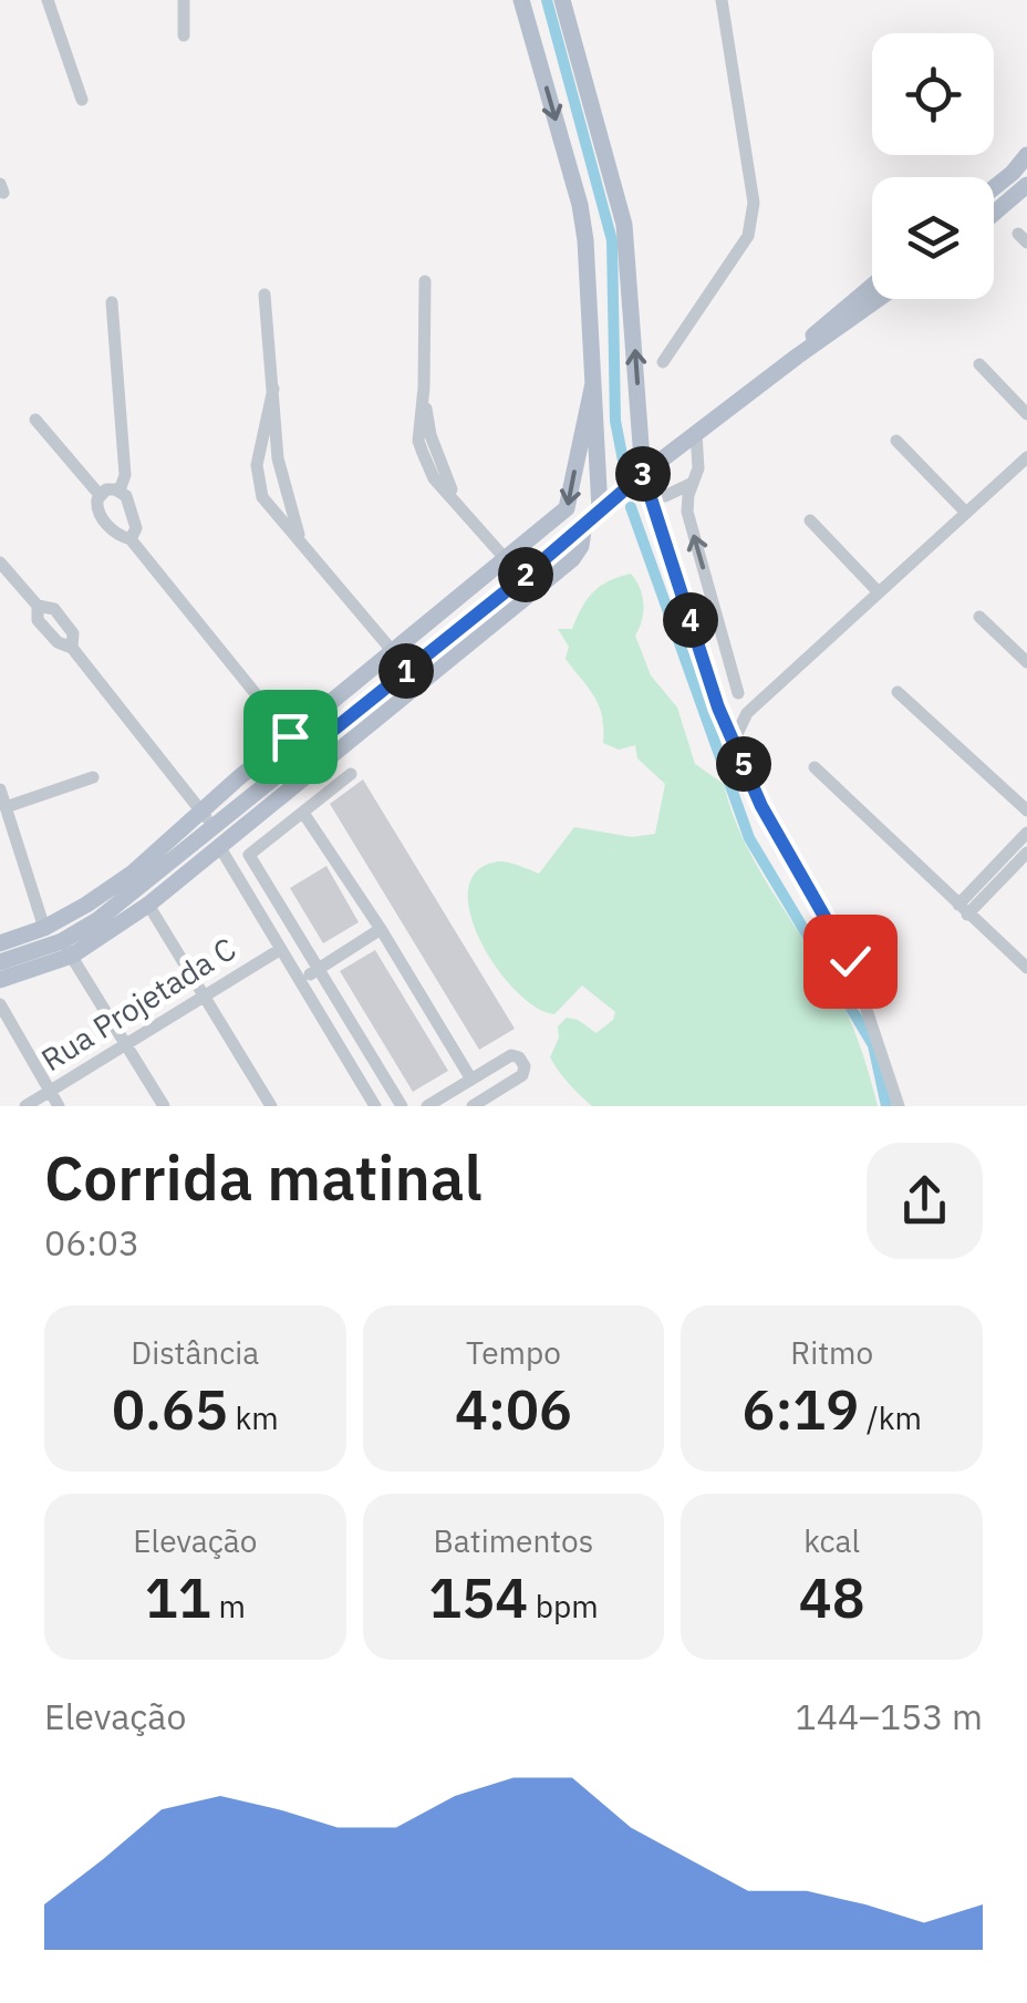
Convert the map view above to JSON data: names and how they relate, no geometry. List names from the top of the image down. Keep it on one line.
{"streets":{"street":["Rua Projetada C"]},"page":{"pins":["3","2","4","1","5"],"heading":["Corrida matinal","06:03"],"stats":[["Distância","0.65 km"],["Tempo","4:06"],["Ritmo","6:19 /km"],["Elevação","11 m"],["Batimentos","154 bpm"],["kcal","48"]],"chart":["Elevação","144–153 m"]}}
